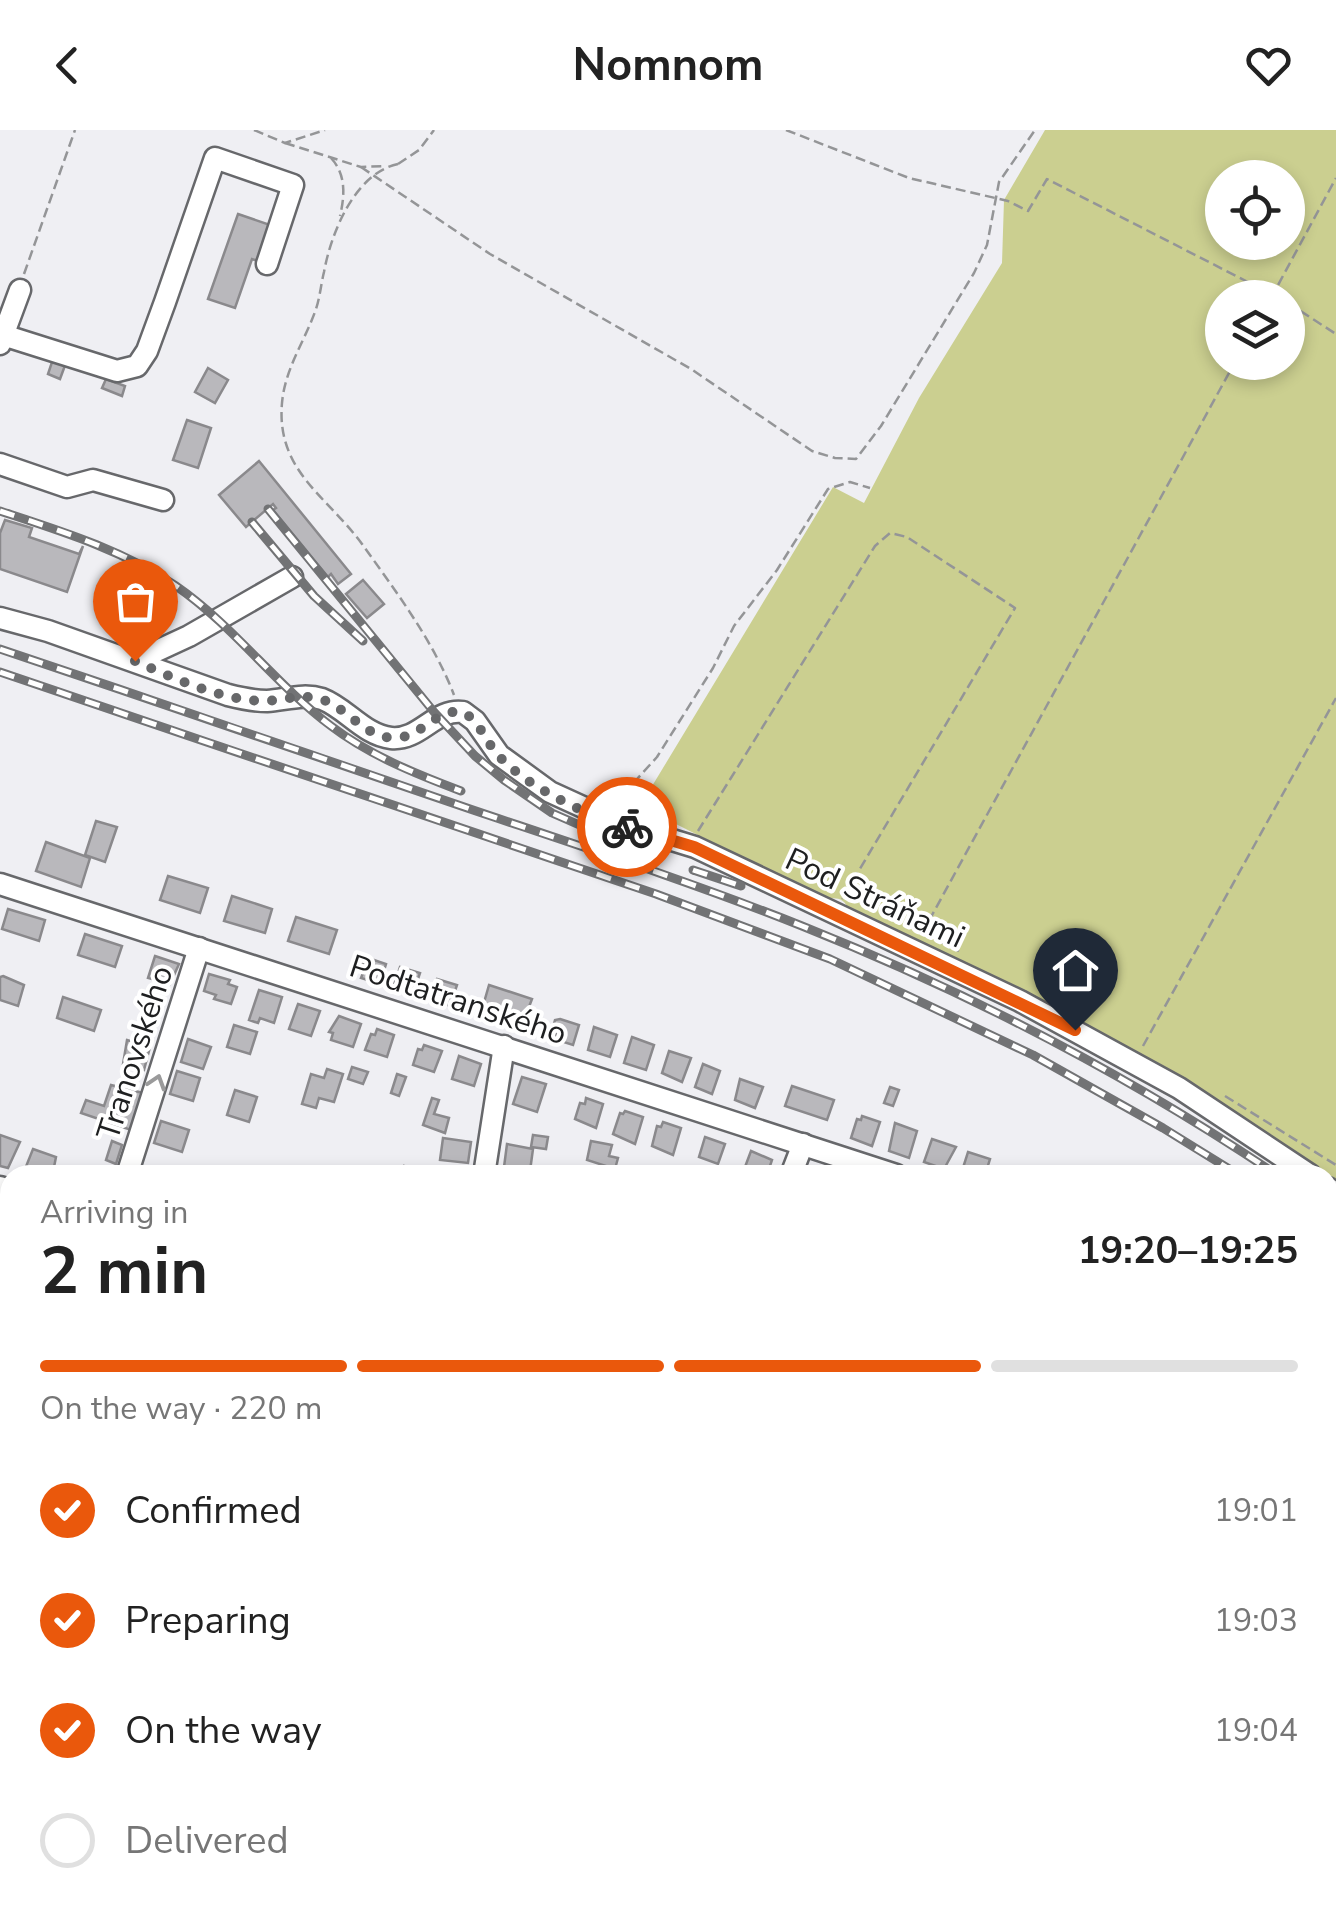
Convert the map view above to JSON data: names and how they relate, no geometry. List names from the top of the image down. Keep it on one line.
{"streets":{"street":["Pod Stráňami","Podtatranského","Tranovského"]},"crossings":[["Podtatranského","Tranovského"]],"one_way":["Tranovského"],"page":{"header":"Nomnom","heading":["2 min","Arriving in","19:20–19:25"],"bar":"On the way · 220 m","list":[["Confirmed","19:01"],["Preparing","19:03"],["On the way","19:04"],"Delivered"]}}
